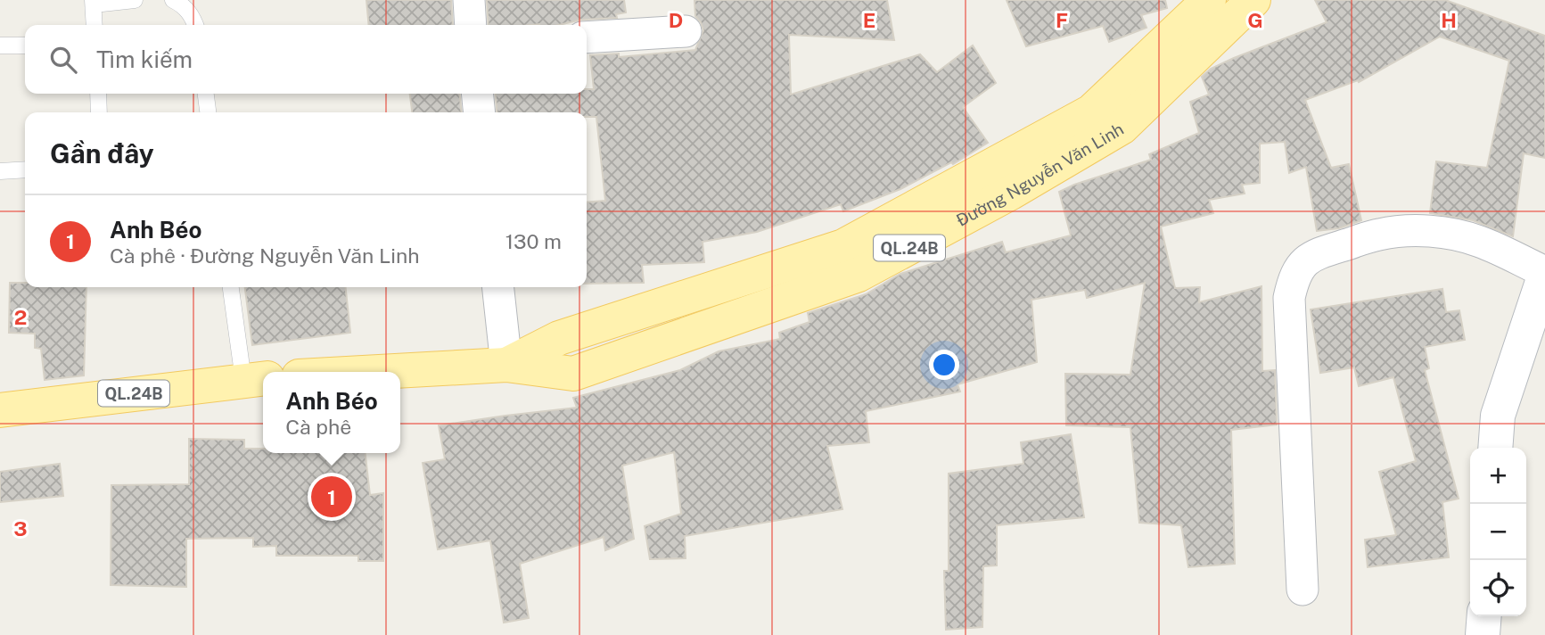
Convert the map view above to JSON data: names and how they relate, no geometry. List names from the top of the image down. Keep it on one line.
{"streets":{"main road":["Đường Nguyễn Văn Linh","QL.24B"]},"page":{"search":"Tìm kiếm","heading":"Gần đây","list":[{"mark":"1","name":"Anh Béo","note":"Cà phê · Đường Nguyễn Văn Linh","value":"130 m"}],"popup":["Anh Béo","Cà phê"],"map_buttons":["+","−"],"pins":"1"},"grid":{"columns":["D","E","F","G","H"],"rows":["2","3"]}}
